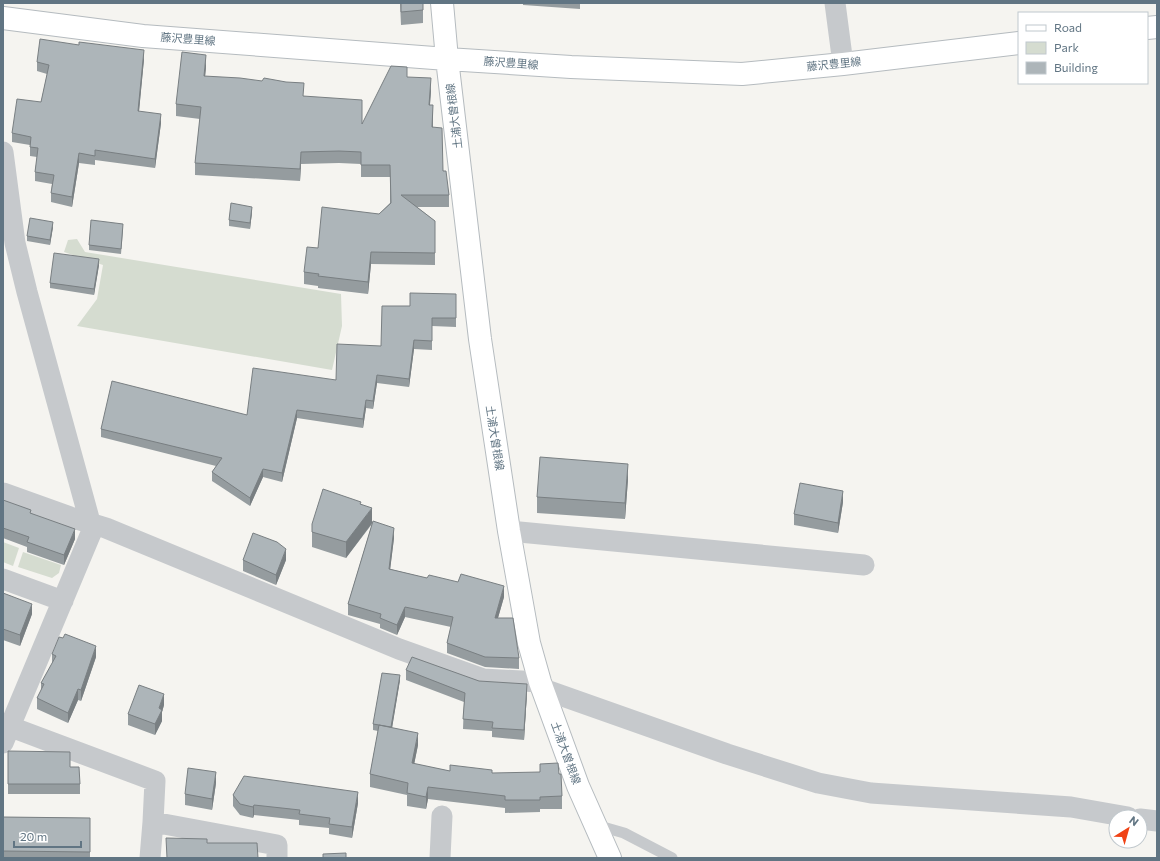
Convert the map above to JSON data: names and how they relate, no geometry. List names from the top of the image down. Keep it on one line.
{"streets":{"main road":["藤沢豊里線","土浦大曽根線"]},"crossings":[["藤沢豊里線","土浦大曽根線"]],"legend":["Road","Park","Building"],"scale_bar":"20 m","north":"top right"}
